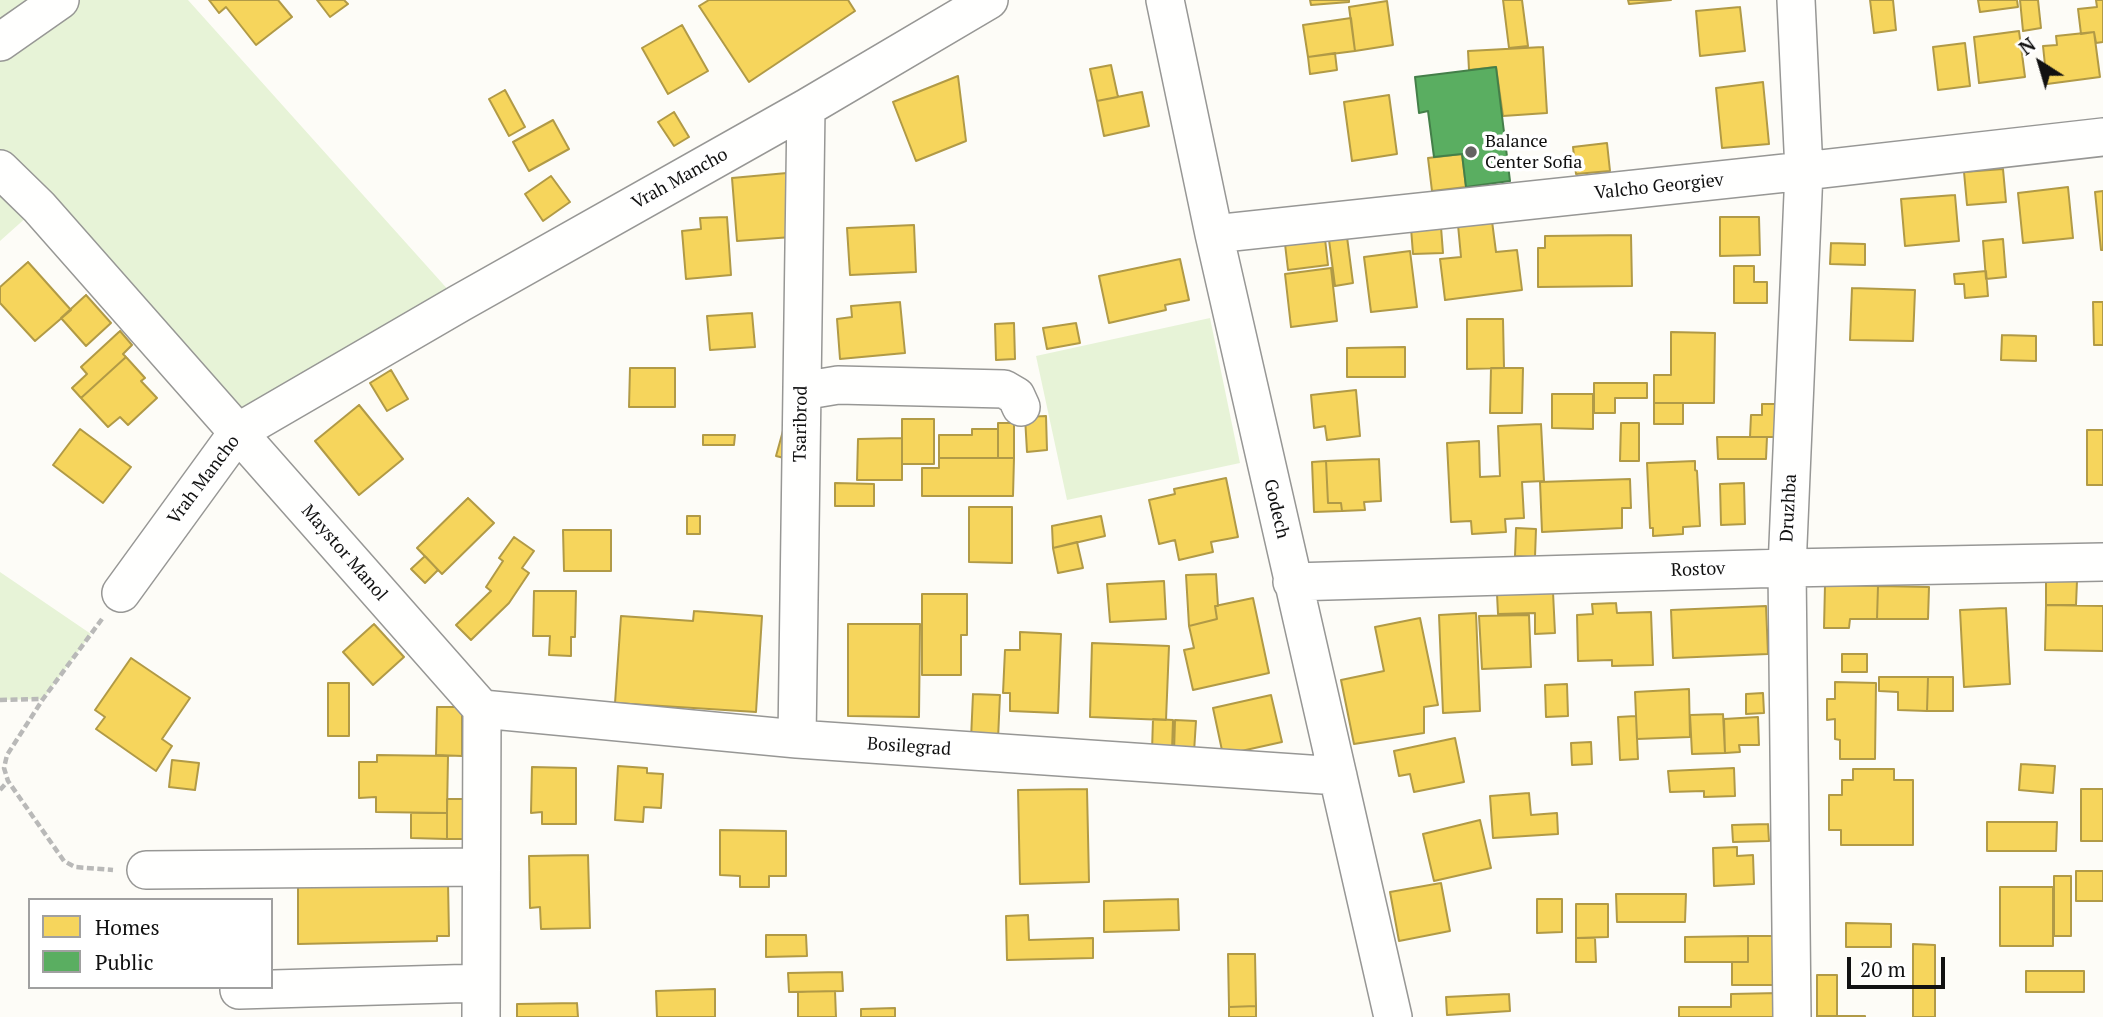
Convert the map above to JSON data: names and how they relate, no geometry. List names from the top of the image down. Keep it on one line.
{"streets":{"street":["Vrah Mancho","Valcho Georgiev","Tsaribrod","Druzhba","Godech","Maystor Manol","Rostov","Bosilegrad"]},"crossings":[["Vrah Mancho","Tsaribrod"],["Vrah Mancho","Maystor Manol"],["Valcho Georgiev","Druzhba"],["Valcho Georgiev","Godech"],["Tsaribrod","Bosilegrad"],["Druzhba","Rostov"],["Godech","Rostov"],["Godech","Bosilegrad"],["Maystor Manol","Bosilegrad"]],"places":["Balance Center Sofia"],"legend":["Homes","Public"],"scale_bar":"20 m","north":"top left"}
